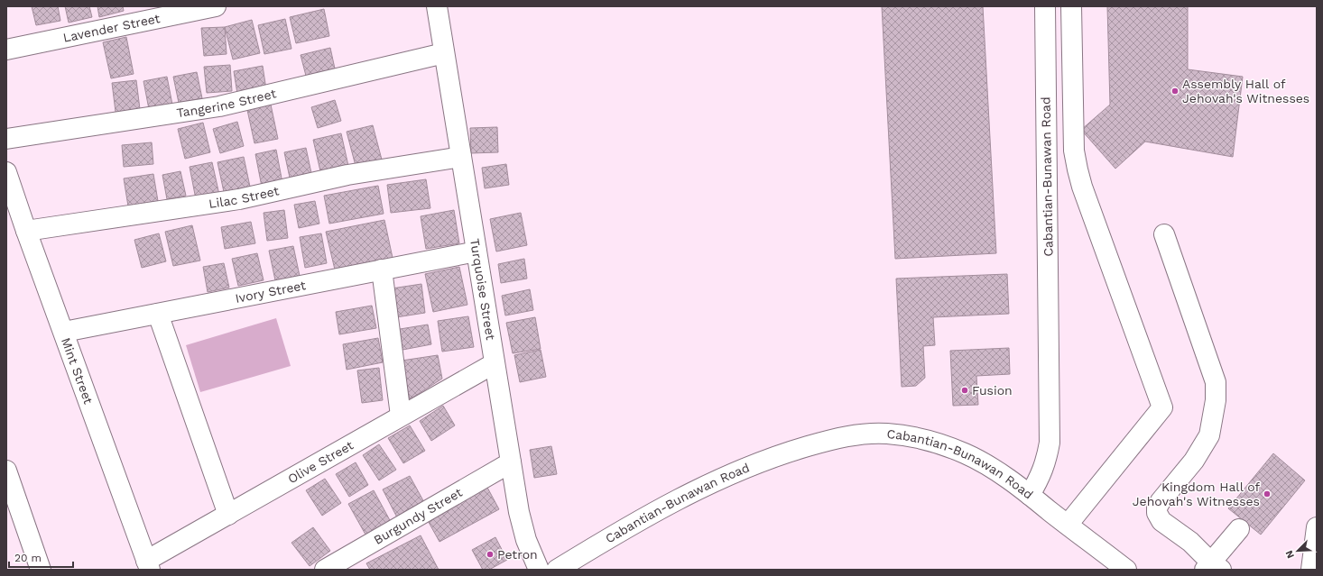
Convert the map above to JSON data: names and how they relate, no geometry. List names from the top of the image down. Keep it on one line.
{"streets":{"street":["Lavender Street","Tangerine Street","Cabantian-Bunawan Road","Lilac Street","Turquoise Street","Ivory Street","Mint Street","Olive Street","Burgundy Street"]},"crossings":[["Tangerine Street","Turquoise Street"],["Lilac Street","Turquoise Street"],["Lilac Street","Mint Street"],["Turquoise Street","Ivory Street"],["Turquoise Street","Olive Street"],["Turquoise Street","Burgundy Street"],["Ivory Street","Mint Street"],["Mint Street","Olive Street"]],"places":["Assembly Hall of Jehovah's Witnesses","Fusion","Kingdom Hall of Jehovah's Witnesses","Petron"],"scale_bar":"20 m","north":"bottom left"}
